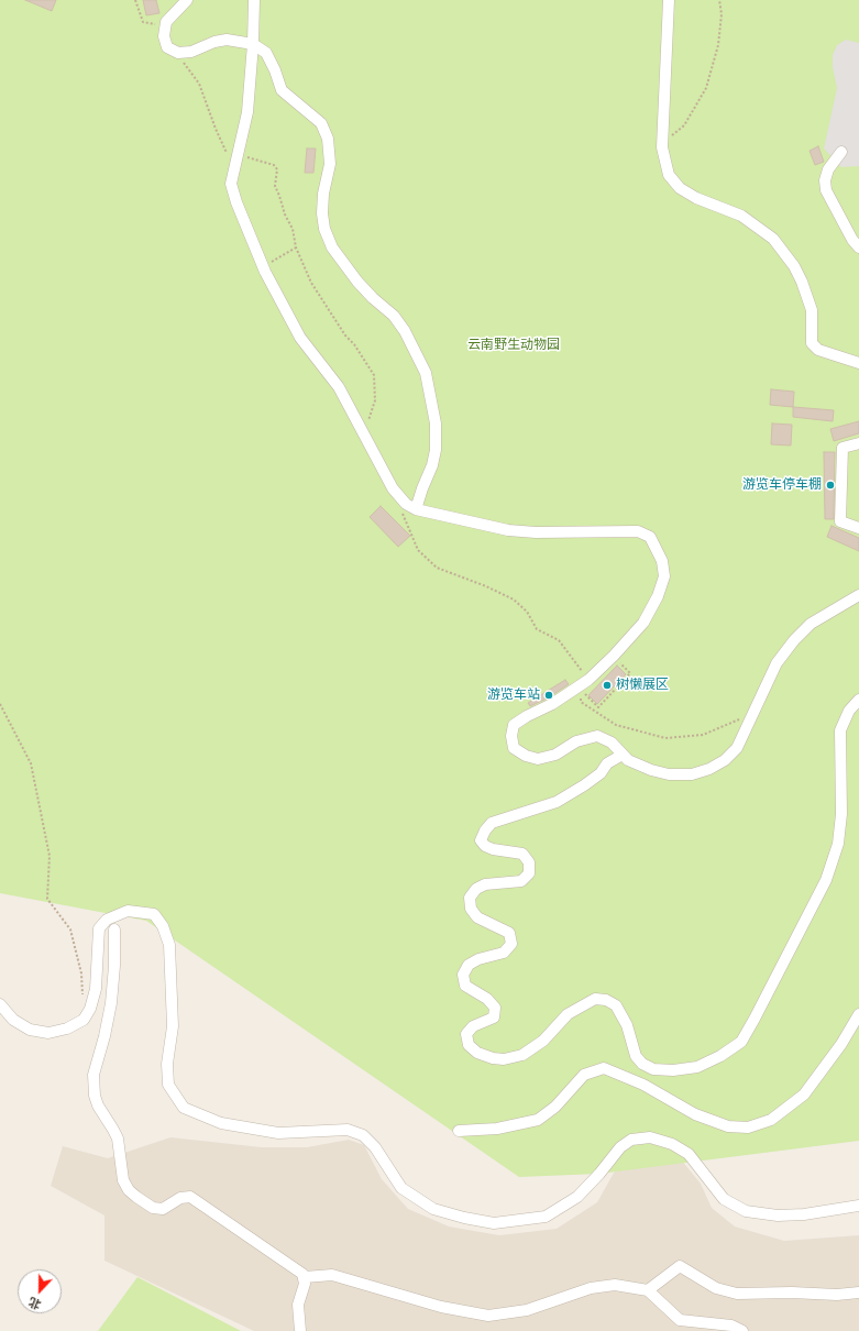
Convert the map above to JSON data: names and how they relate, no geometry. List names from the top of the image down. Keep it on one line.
{"parks":["云南野生动物园"],"places":["游览车停车棚","树懒展区","游览车站"],"north":"bottom"}
